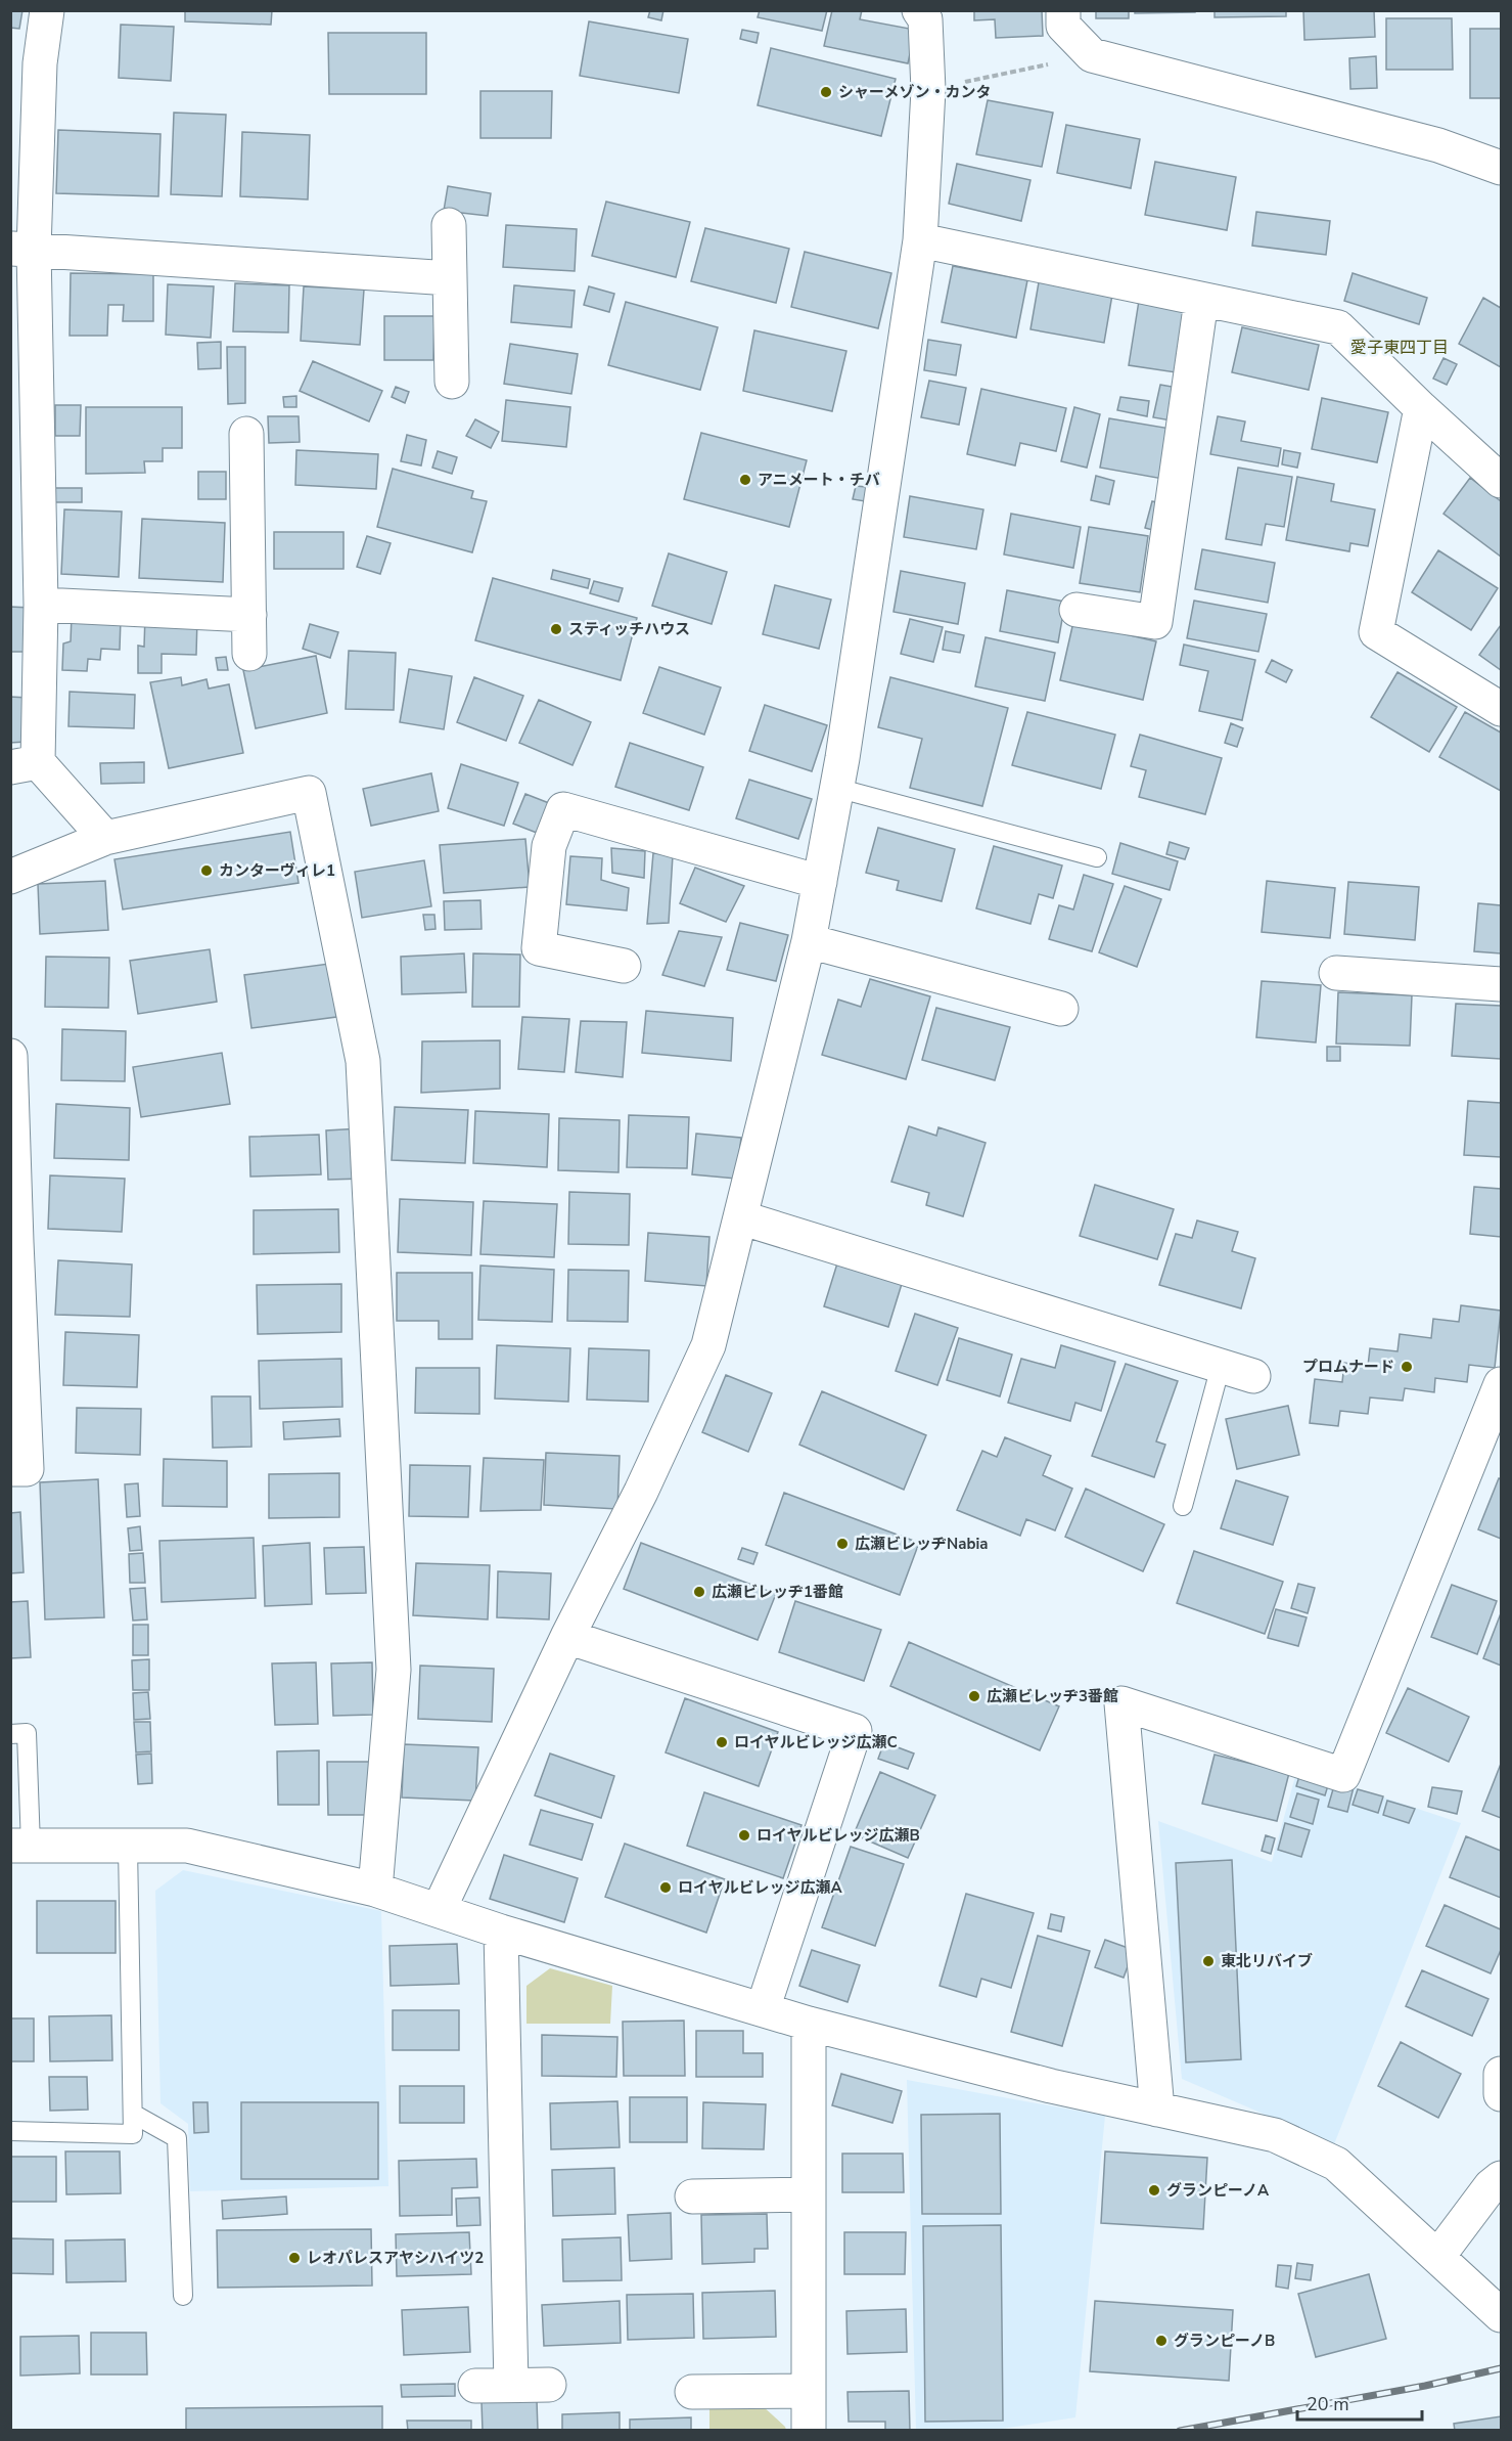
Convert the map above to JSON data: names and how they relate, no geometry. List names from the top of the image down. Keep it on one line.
{"districts":["愛子東四丁目"],"places":["シャーメゾン・カンタ","アニメート・チバ","スティッチハウス","カンターヴィレ1","プロムナード","広瀬ビレッヂNabia","広瀬ビレッヂ1番館","広瀬ビレッヂ3番館","ロイヤルビレッジ広瀬C","ロイヤルビレッジ広瀬B","ロイヤルビレッジ広瀬A","東北リバイブ","グランピーノA","レオパレスアヤシハイツ2","グランピーノB"],"scale_bar":"20 m"}
